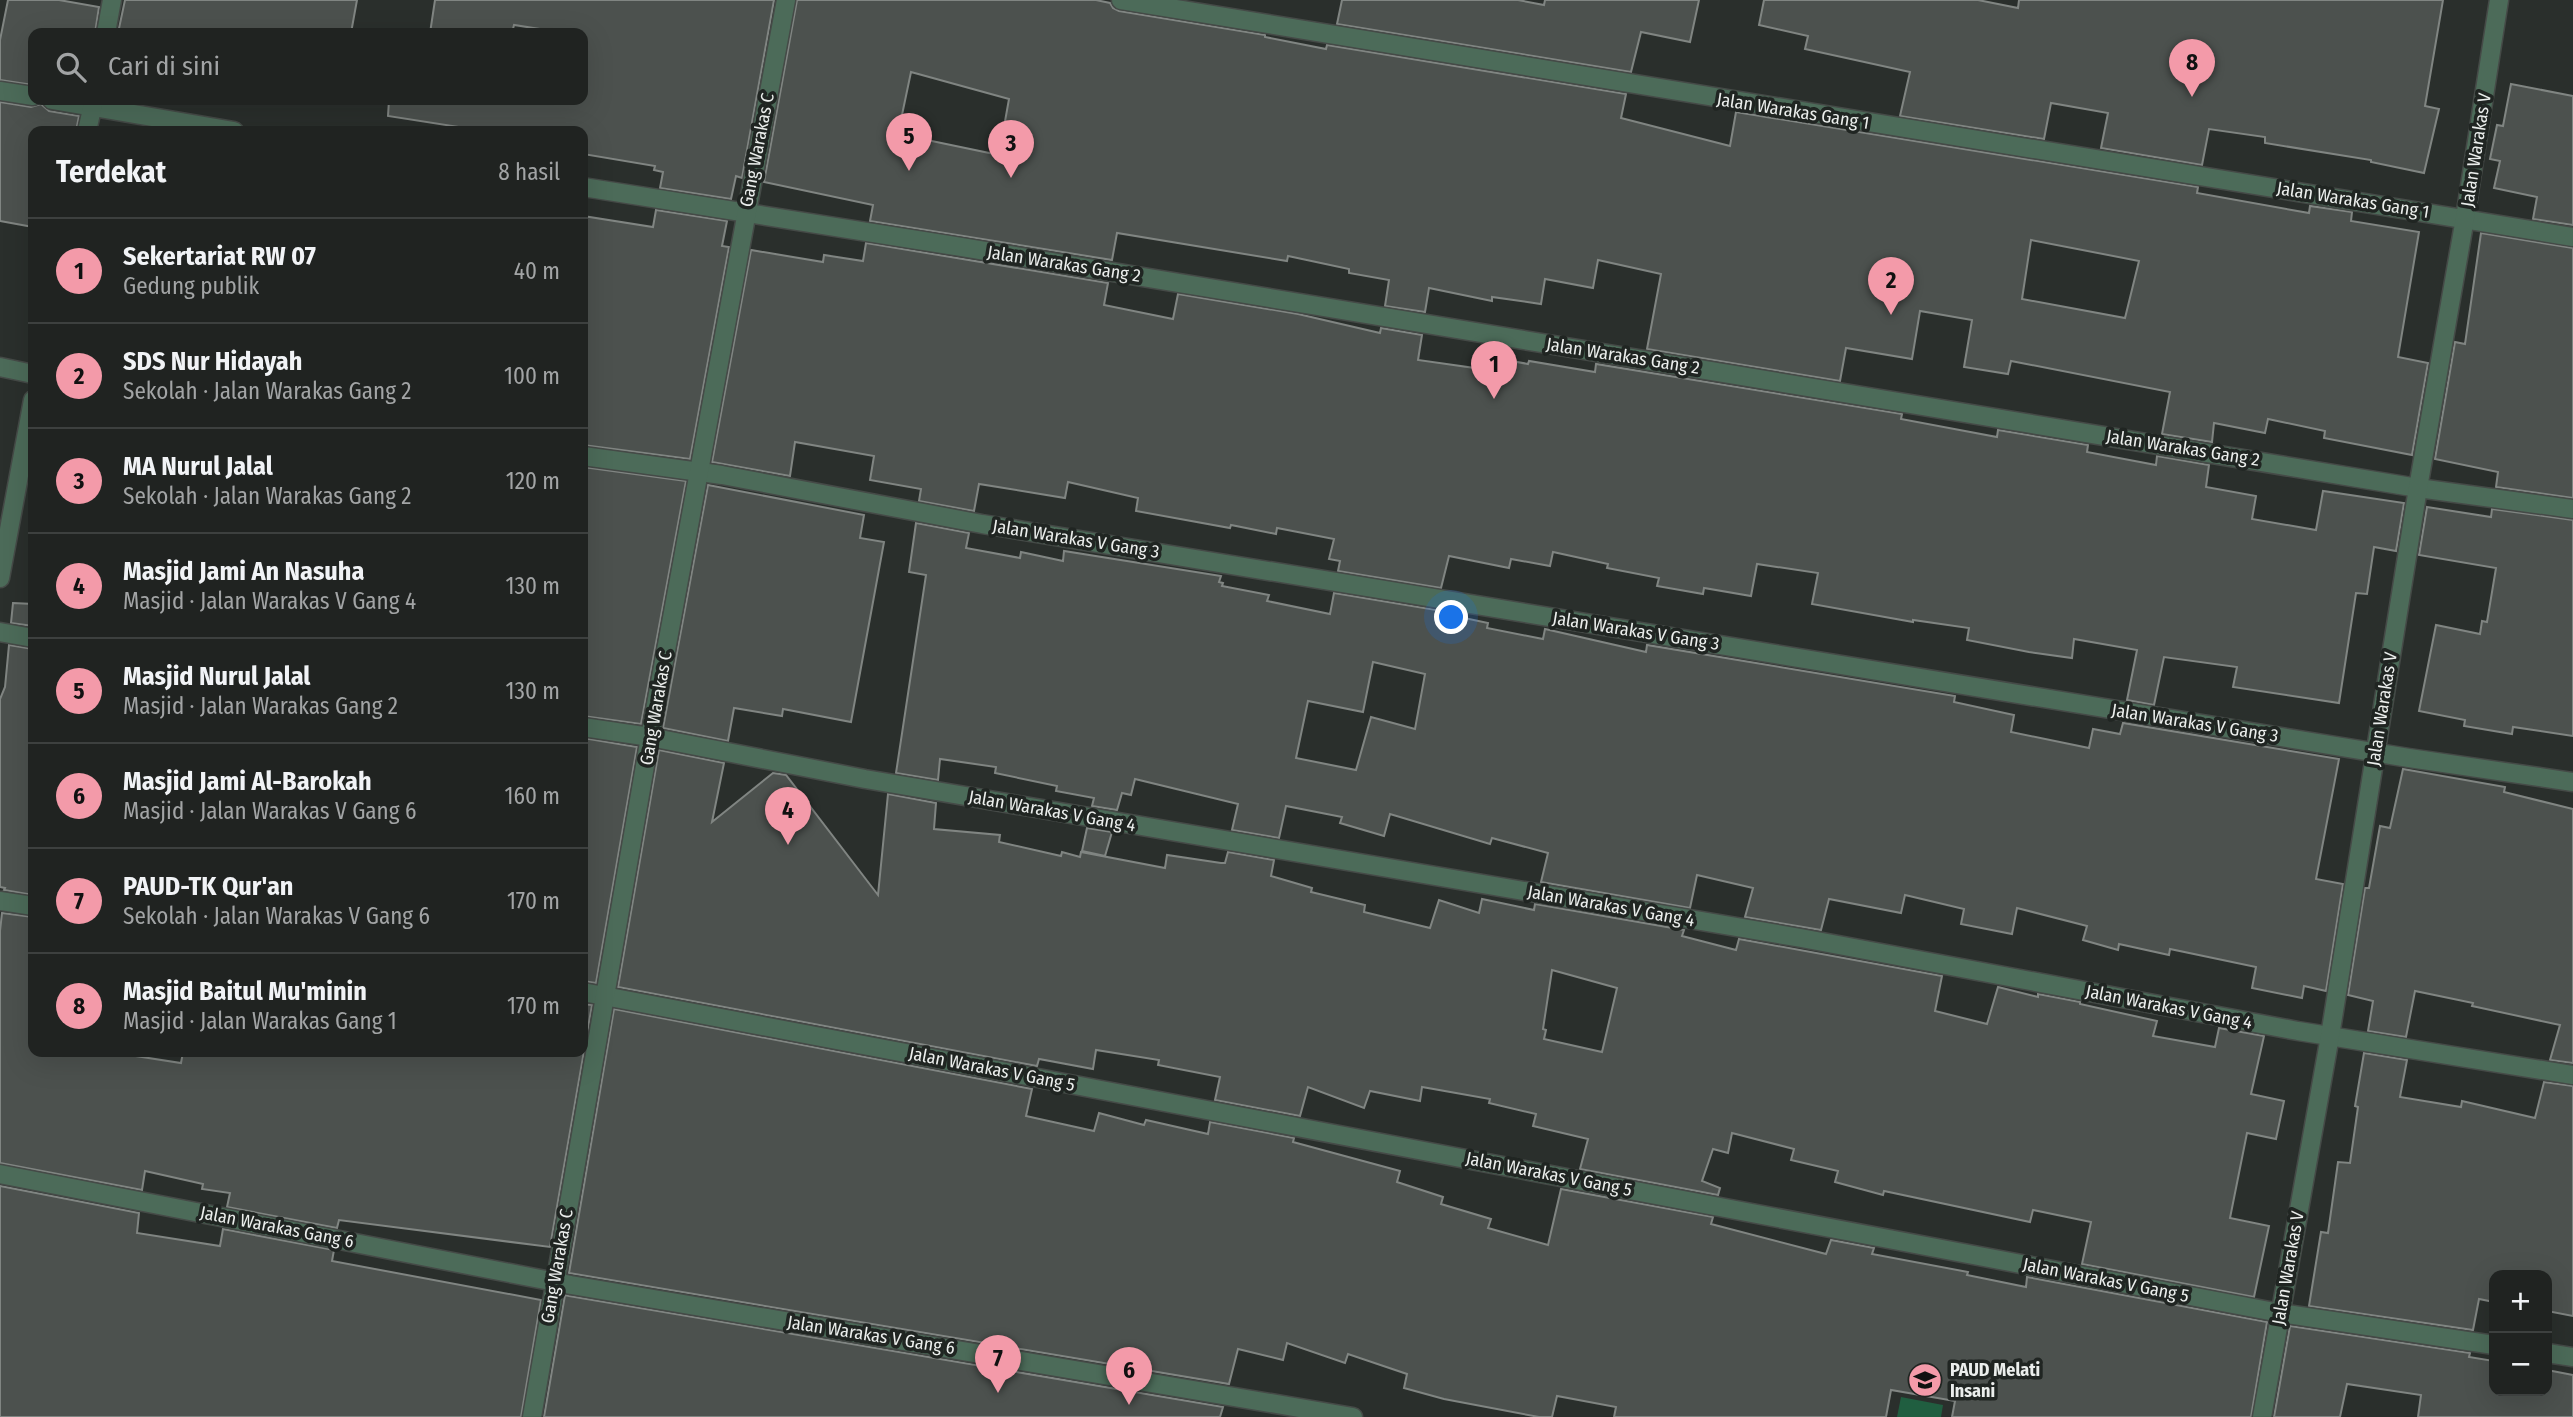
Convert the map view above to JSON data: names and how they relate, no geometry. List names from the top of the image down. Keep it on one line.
{"streets":{"street":["Jalan Warakas Gang 1","Gang Warakas C","Jalan Warakas V","Jalan Warakas Gang 2","Jalan Warakas V Gang 3","Jalan Warakas V Gang 4","Jalan Warakas V Gang 5","Jalan Warakas Gang 6","Jalan Warakas V Gang 6"]},"crossings":[["Jalan Warakas Gang 1","Jalan Warakas V"],["Gang Warakas C","Jalan Warakas Gang 2"],["Gang Warakas C","Jalan Warakas V Gang 3"],["Gang Warakas C","Jalan Warakas V Gang 4"],["Gang Warakas C","Jalan Warakas V Gang 5"],["Gang Warakas C","Jalan Warakas Gang 6"],["Gang Warakas C","Jalan Warakas V Gang 6"],["Jalan Warakas V","Jalan Warakas Gang 2"],["Jalan Warakas V","Jalan Warakas V Gang 3"],["Jalan Warakas V","Jalan Warakas V Gang 4"],["Jalan Warakas V","Jalan Warakas V Gang 5"],["Jalan Warakas Gang 6","Jalan Warakas V Gang 6"]],"places":{"school or university":["PAUD Melati Insani"]},"page":{"search":"Cari di sini","pins":["8","5","3","2","1","4","7","6"],"heading":["Terdekat","8 hasil"],"list":[{"mark":"1","name":"Sekertariat RW 07","note":"Gedung publik","value":"40 m"},{"mark":"2","name":"SDS Nur Hidayah","note":"Sekolah · Jalan Warakas Gang 2","value":"100 m"},{"mark":"3","name":"MA Nurul Jalal","note":"Sekolah · Jalan Warakas Gang 2","value":"120 m"},{"mark":"4","name":"Masjid Jami An Nasuha","note":"Masjid · Jalan Warakas V Gang 4","value":"130 m"},{"mark":"5","name":"Masjid Nurul Jalal","note":"Masjid · Jalan Warakas Gang 2","value":"130 m"},{"mark":"6","name":"Masjid Jami Al-Barokah","note":"Masjid · Jalan Warakas V Gang 6","value":"160 m"},{"mark":"7","name":"PAUD-TK Qur'an","note":"Sekolah · Jalan Warakas V Gang 6","value":"170 m"},{"mark":"8","name":"Masjid Baitul Mu'minin","note":"Masjid · Jalan Warakas Gang 1","value":"170 m"}],"map_buttons":["+","−"]}}
